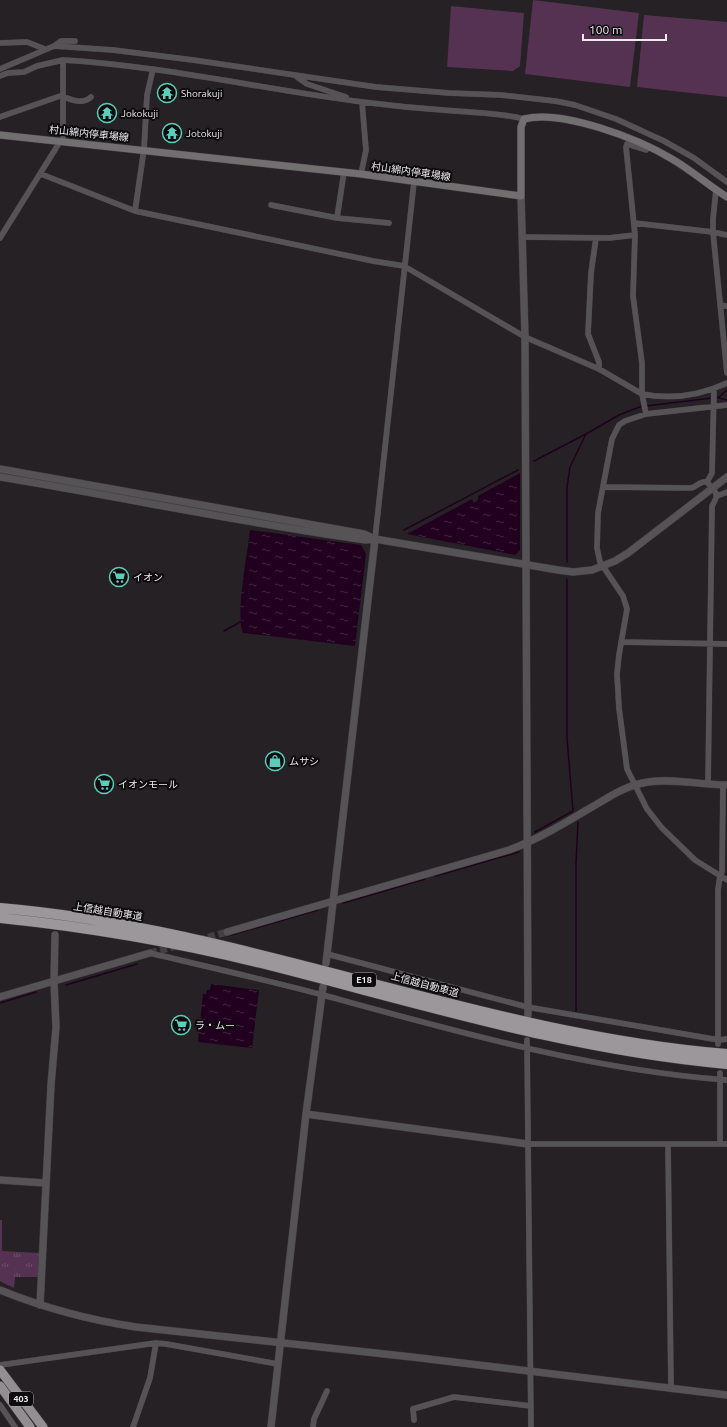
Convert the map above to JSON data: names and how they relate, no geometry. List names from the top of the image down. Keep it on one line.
{"streets":{"highway":["上信越自動車道","E18","403"],"main road":["村山綿内停車場線"]},"places":{"temple":["Shorakuji","Jokokuji","Jotokuji"],"supermarket":["イオン","イオンモール","ラ・ムー"],"shop":["ムサシ"]},"scale_bar":"100 m"}
